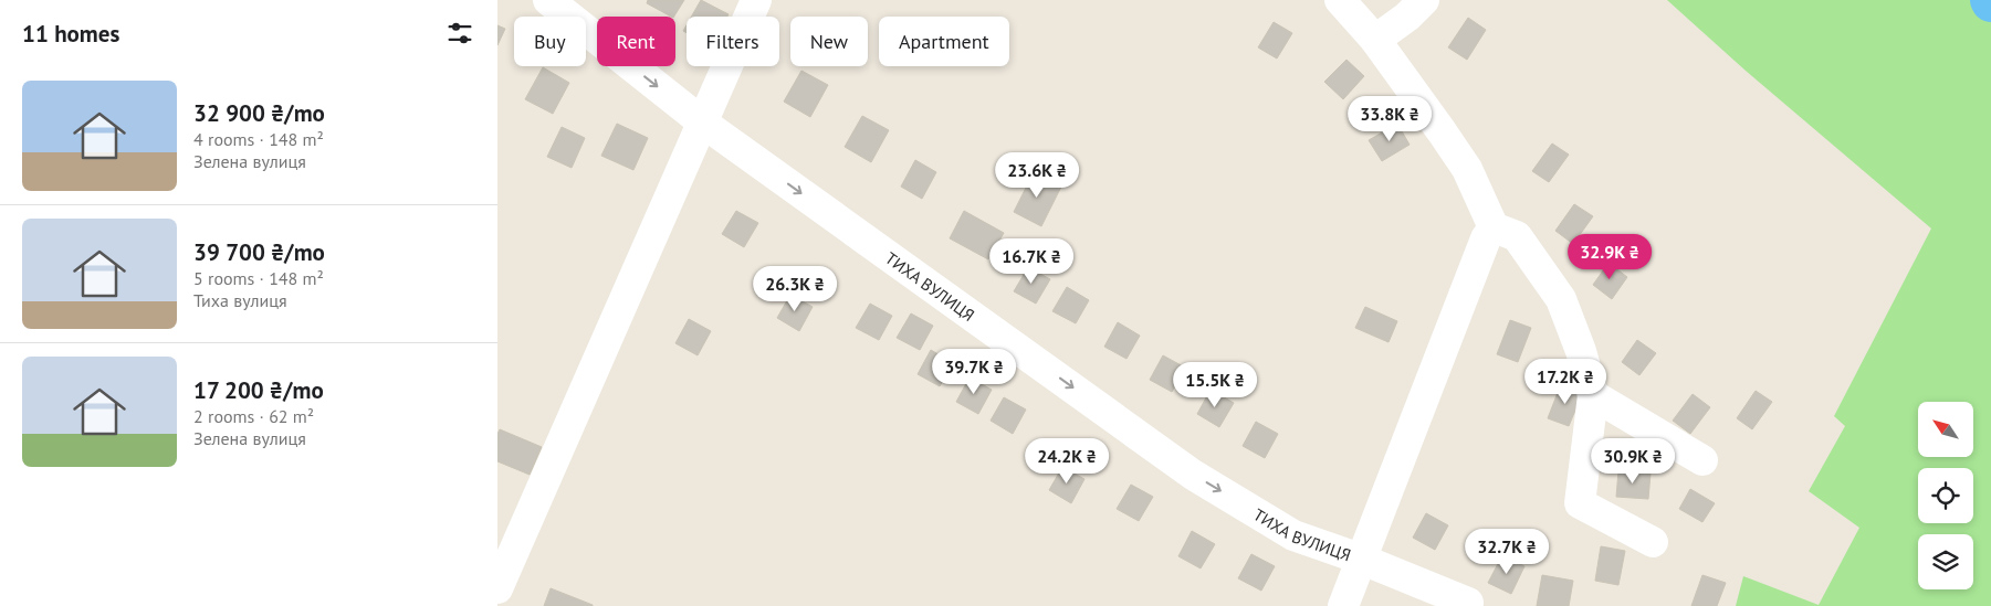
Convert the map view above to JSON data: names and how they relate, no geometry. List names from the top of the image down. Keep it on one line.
{"streets":{"street":["ТИХА ВУЛИЦЯ"]},"one_way":["ТИХА ВУЛИЦЯ"],"north":"top left","page":{"heading":"11 homes","chip":["Buy","Rent","Filters","New","Apartment"],"list":[{"name":"32 900 ₴/mo","note":"4 rooms · 148 m² · Зелена вулиця"},{"name":"39 700 ₴/mo","note":"5 rooms · 148 m² · Тиха вулиця"},{"name":"17 200 ₴/mo","note":"2 rooms · 62 m² · Зелена вулиця"}],"price":["33.8K ₴","23.6K ₴","32.9K ₴","16.7K ₴","26.3K ₴","39.7K ₴","17.2K ₴","15.5K ₴","24.2K ₴","30.9K ₴","32.7K ₴"]}}
